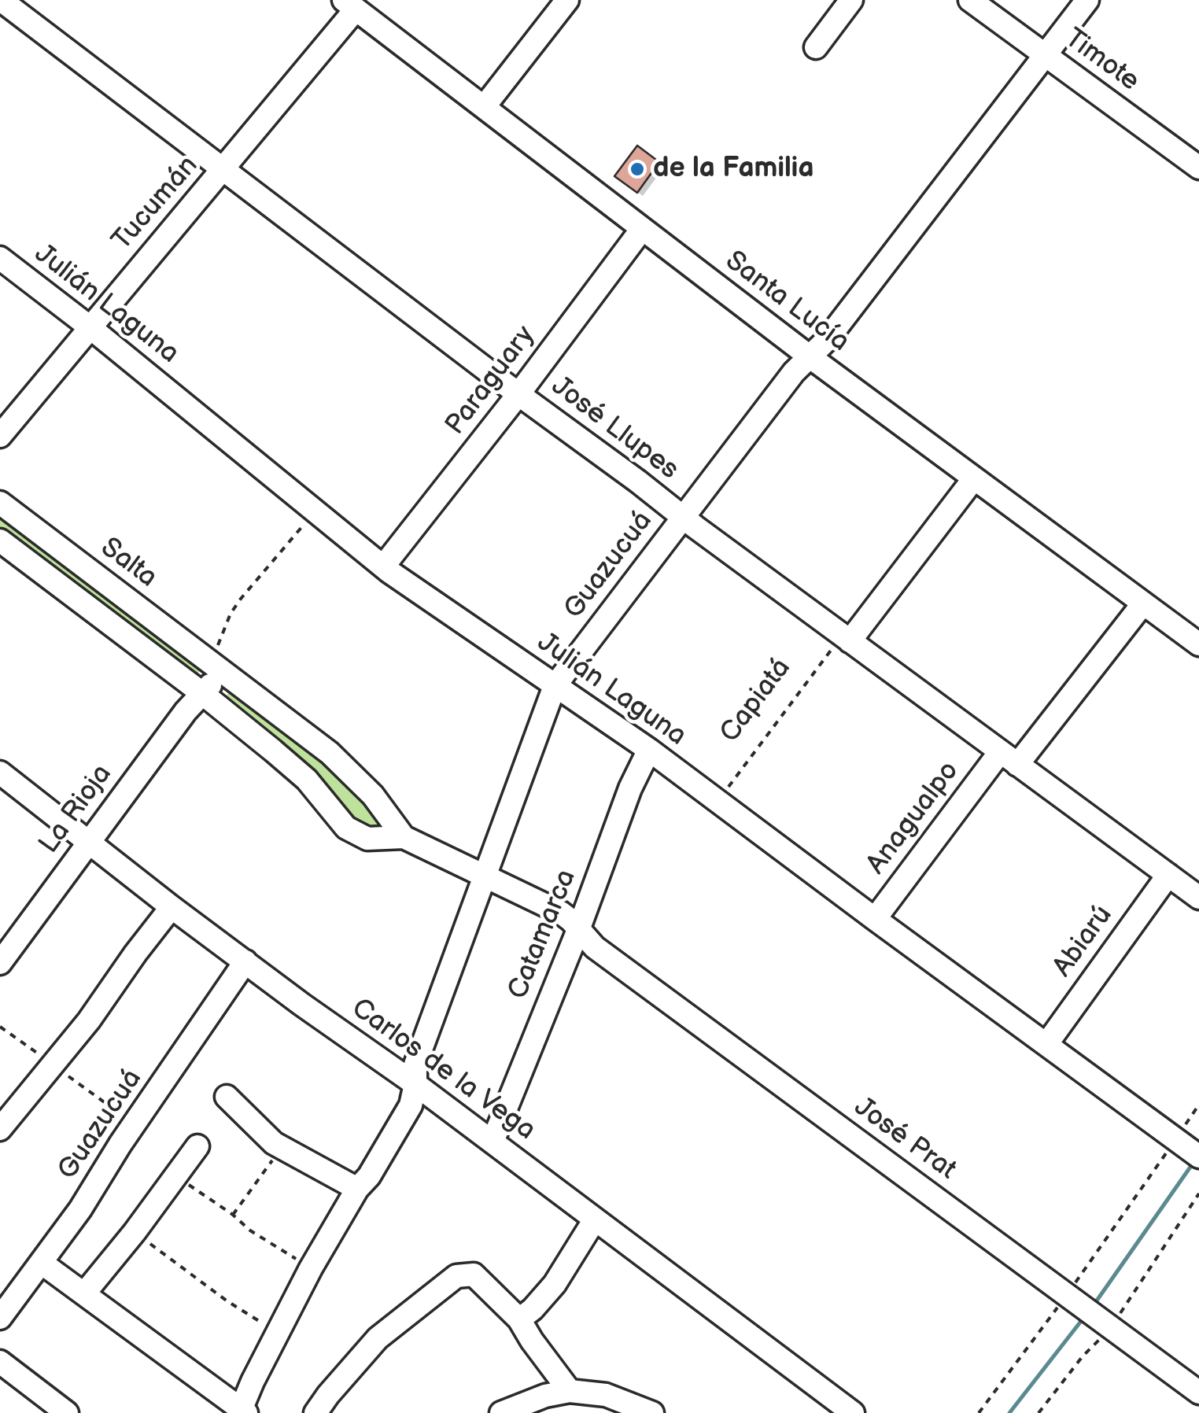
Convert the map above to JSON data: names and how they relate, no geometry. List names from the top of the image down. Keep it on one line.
{"streets":{"street":["Timote","Tucumán","Santa Lucía","Julián Laguna","Paraguary","José Llupes","Salta","Guazucuá","La Rioja","Anagualpo","Catamarca","Abiarú","Carlos de la Vega","José Prat"],"path":["Capiatá"]},"crossings":[["Timote","Guazucuá"],["Tucumán","Santa Lucía"],["Tucumán","Julián Laguna"],["Tucumán","José Llupes"],["Santa Lucía","Paraguary"],["Santa Lucía","Guazucuá"],["Santa Lucía","Anagualpo"],["Julián Laguna","Paraguary"],["Julián Laguna","Guazucuá"],["Julián Laguna","Capiatá"],["Julián Laguna","Anagualpo"],["Julián Laguna","Catamarca"],["Julián Laguna","Abiarú"],["Paraguary","José Llupes"],["José Llupes","Guazucuá"],["José Llupes","Capiatá"],["José Llupes","Anagualpo"],["José Llupes","Abiarú"],["Salta","Guazucuá"],["Salta","La Rioja"],["Salta","Catamarca"],["Salta","José Prat"],["Guazucuá","Carlos de la Vega"],["La Rioja","Carlos de la Vega"],["Catamarca","Carlos de la Vega"],["Catamarca","José Prat"]],"places":["de la Familia"]}
